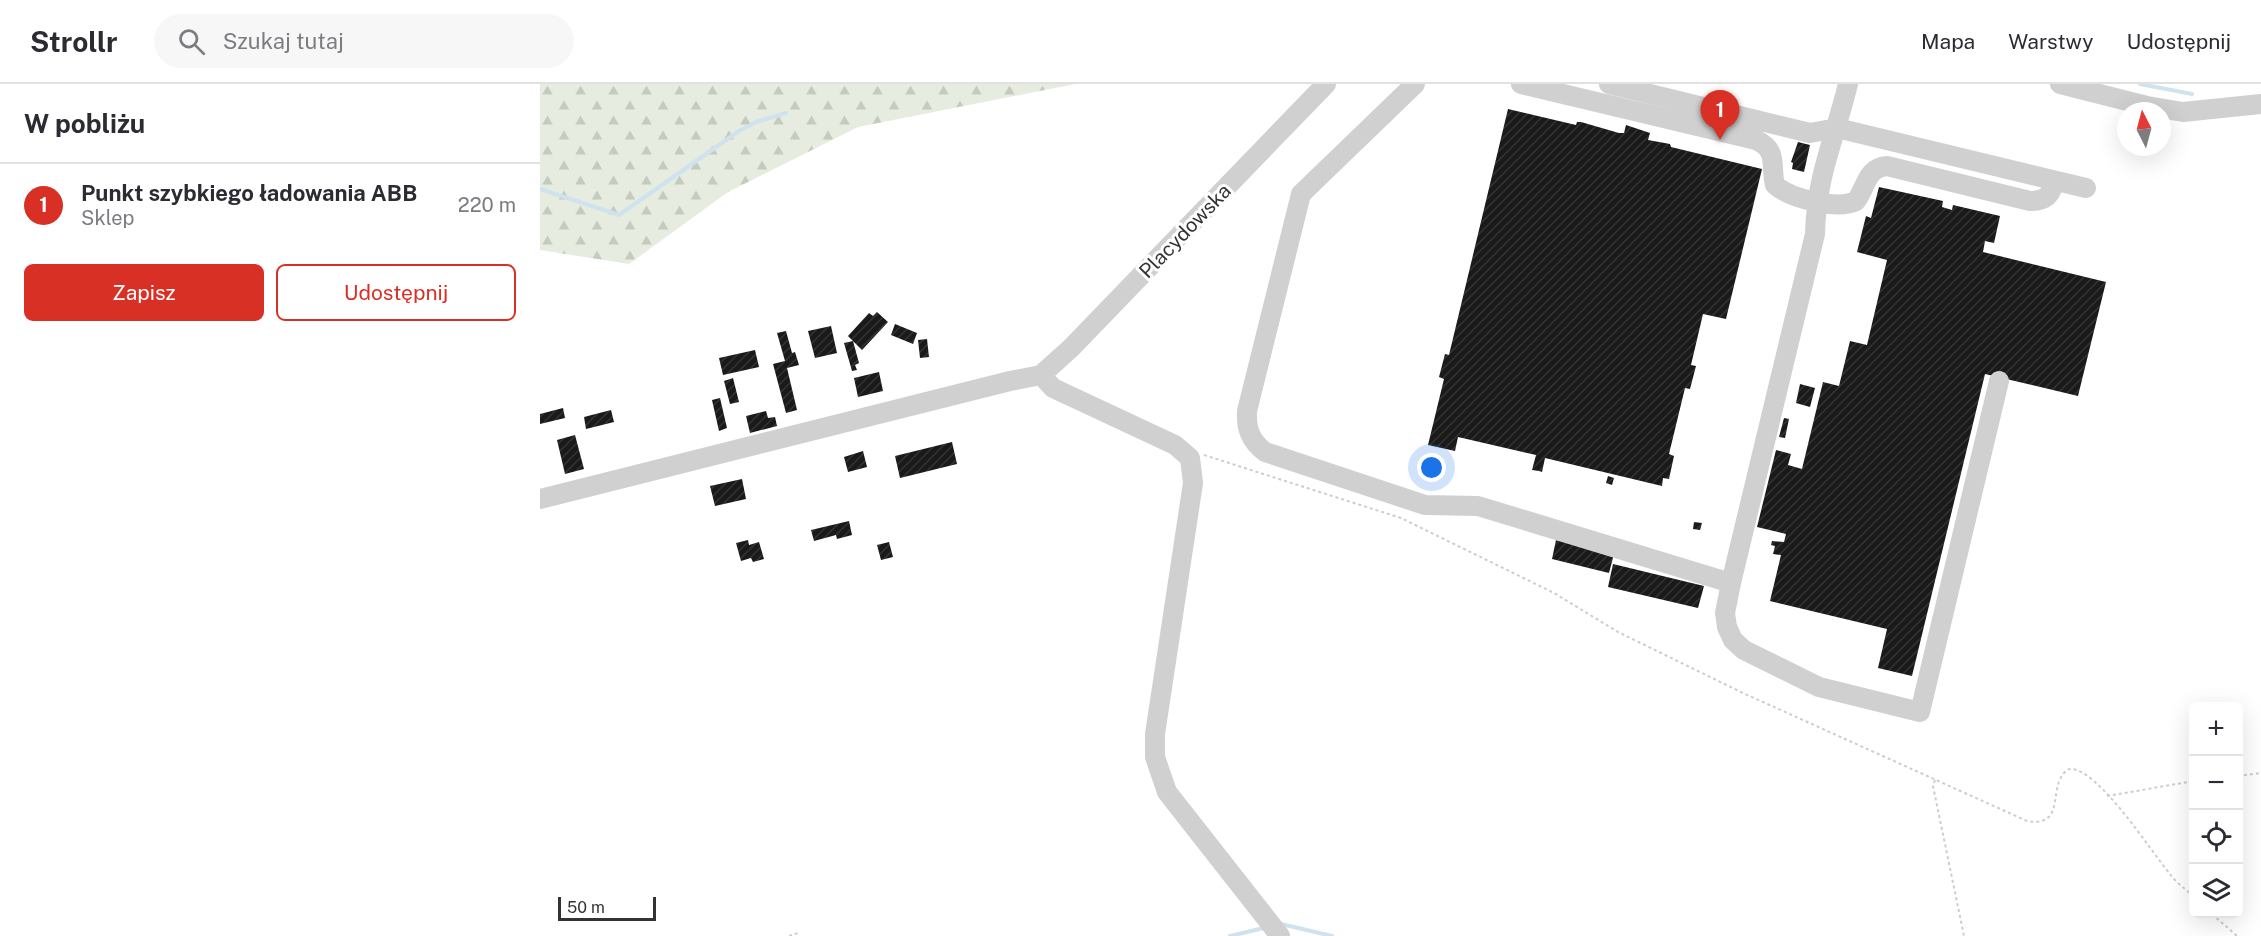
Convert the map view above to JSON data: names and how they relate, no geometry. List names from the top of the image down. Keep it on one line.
{"streets":{"street":["Placydowska"]},"scale_bar":"50 m","north":"top","page":{"header":"Strollr","search":"Szukaj tutaj","nav":["Mapa","Warstwy","Udostępnij"],"heading":"W pobliżu","pins":"1","list":[{"mark":"1","name":"Punkt szybkiego ładowania ABB","note":"Sklep","value":"220 m"}],"buttons":["Zapisz","Udostępnij"],"map_buttons":["+","−"],"scale":"50 m"}}
